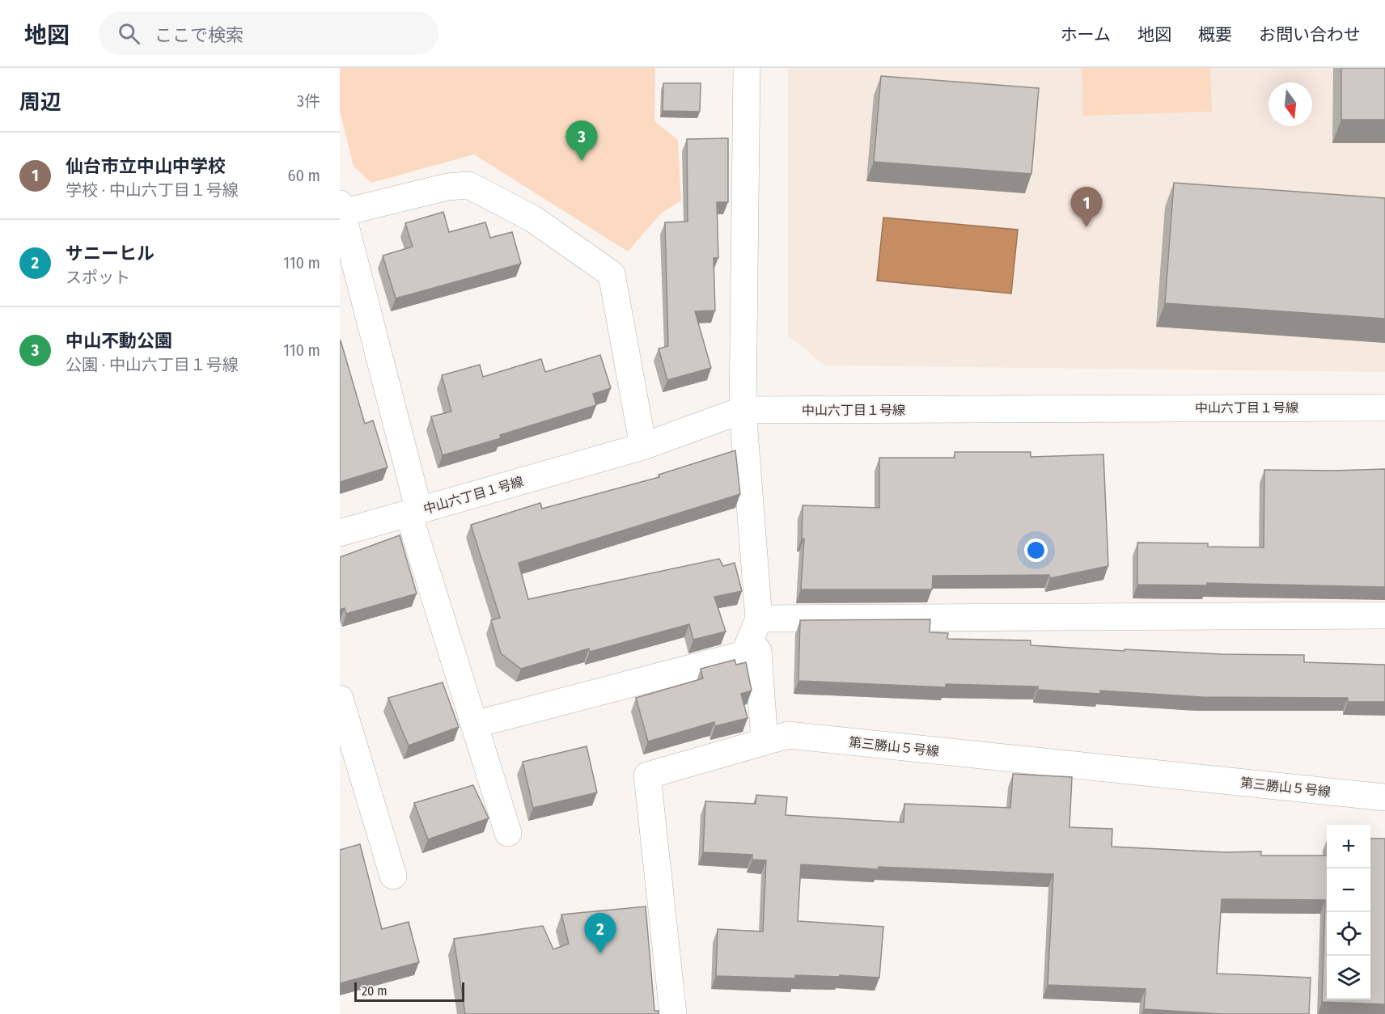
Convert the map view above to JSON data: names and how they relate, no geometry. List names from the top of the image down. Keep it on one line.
{"streets":{"street":["中山六丁目１号線","第三勝山５号線"]},"scale_bar":"20 m","north":"bottom","page":{"header":"地図","search":"ここで検索","nav":["ホーム","地図","概要","お問い合わせ"],"heading":["周辺","3件"],"pins":["3","1","2"],"list":[{"mark":"1","name":"仙台市立中山中学校","note":"学校 · 中山六丁目１号線","value":"60 m"},{"mark":"2","name":"サニーヒル","note":"スポット","value":"110 m"},{"mark":"3","name":"中山不動公園","note":"公園 · 中山六丁目１号線","value":"110 m"}],"map_buttons":["+","−"],"scale":"20 m"}}
